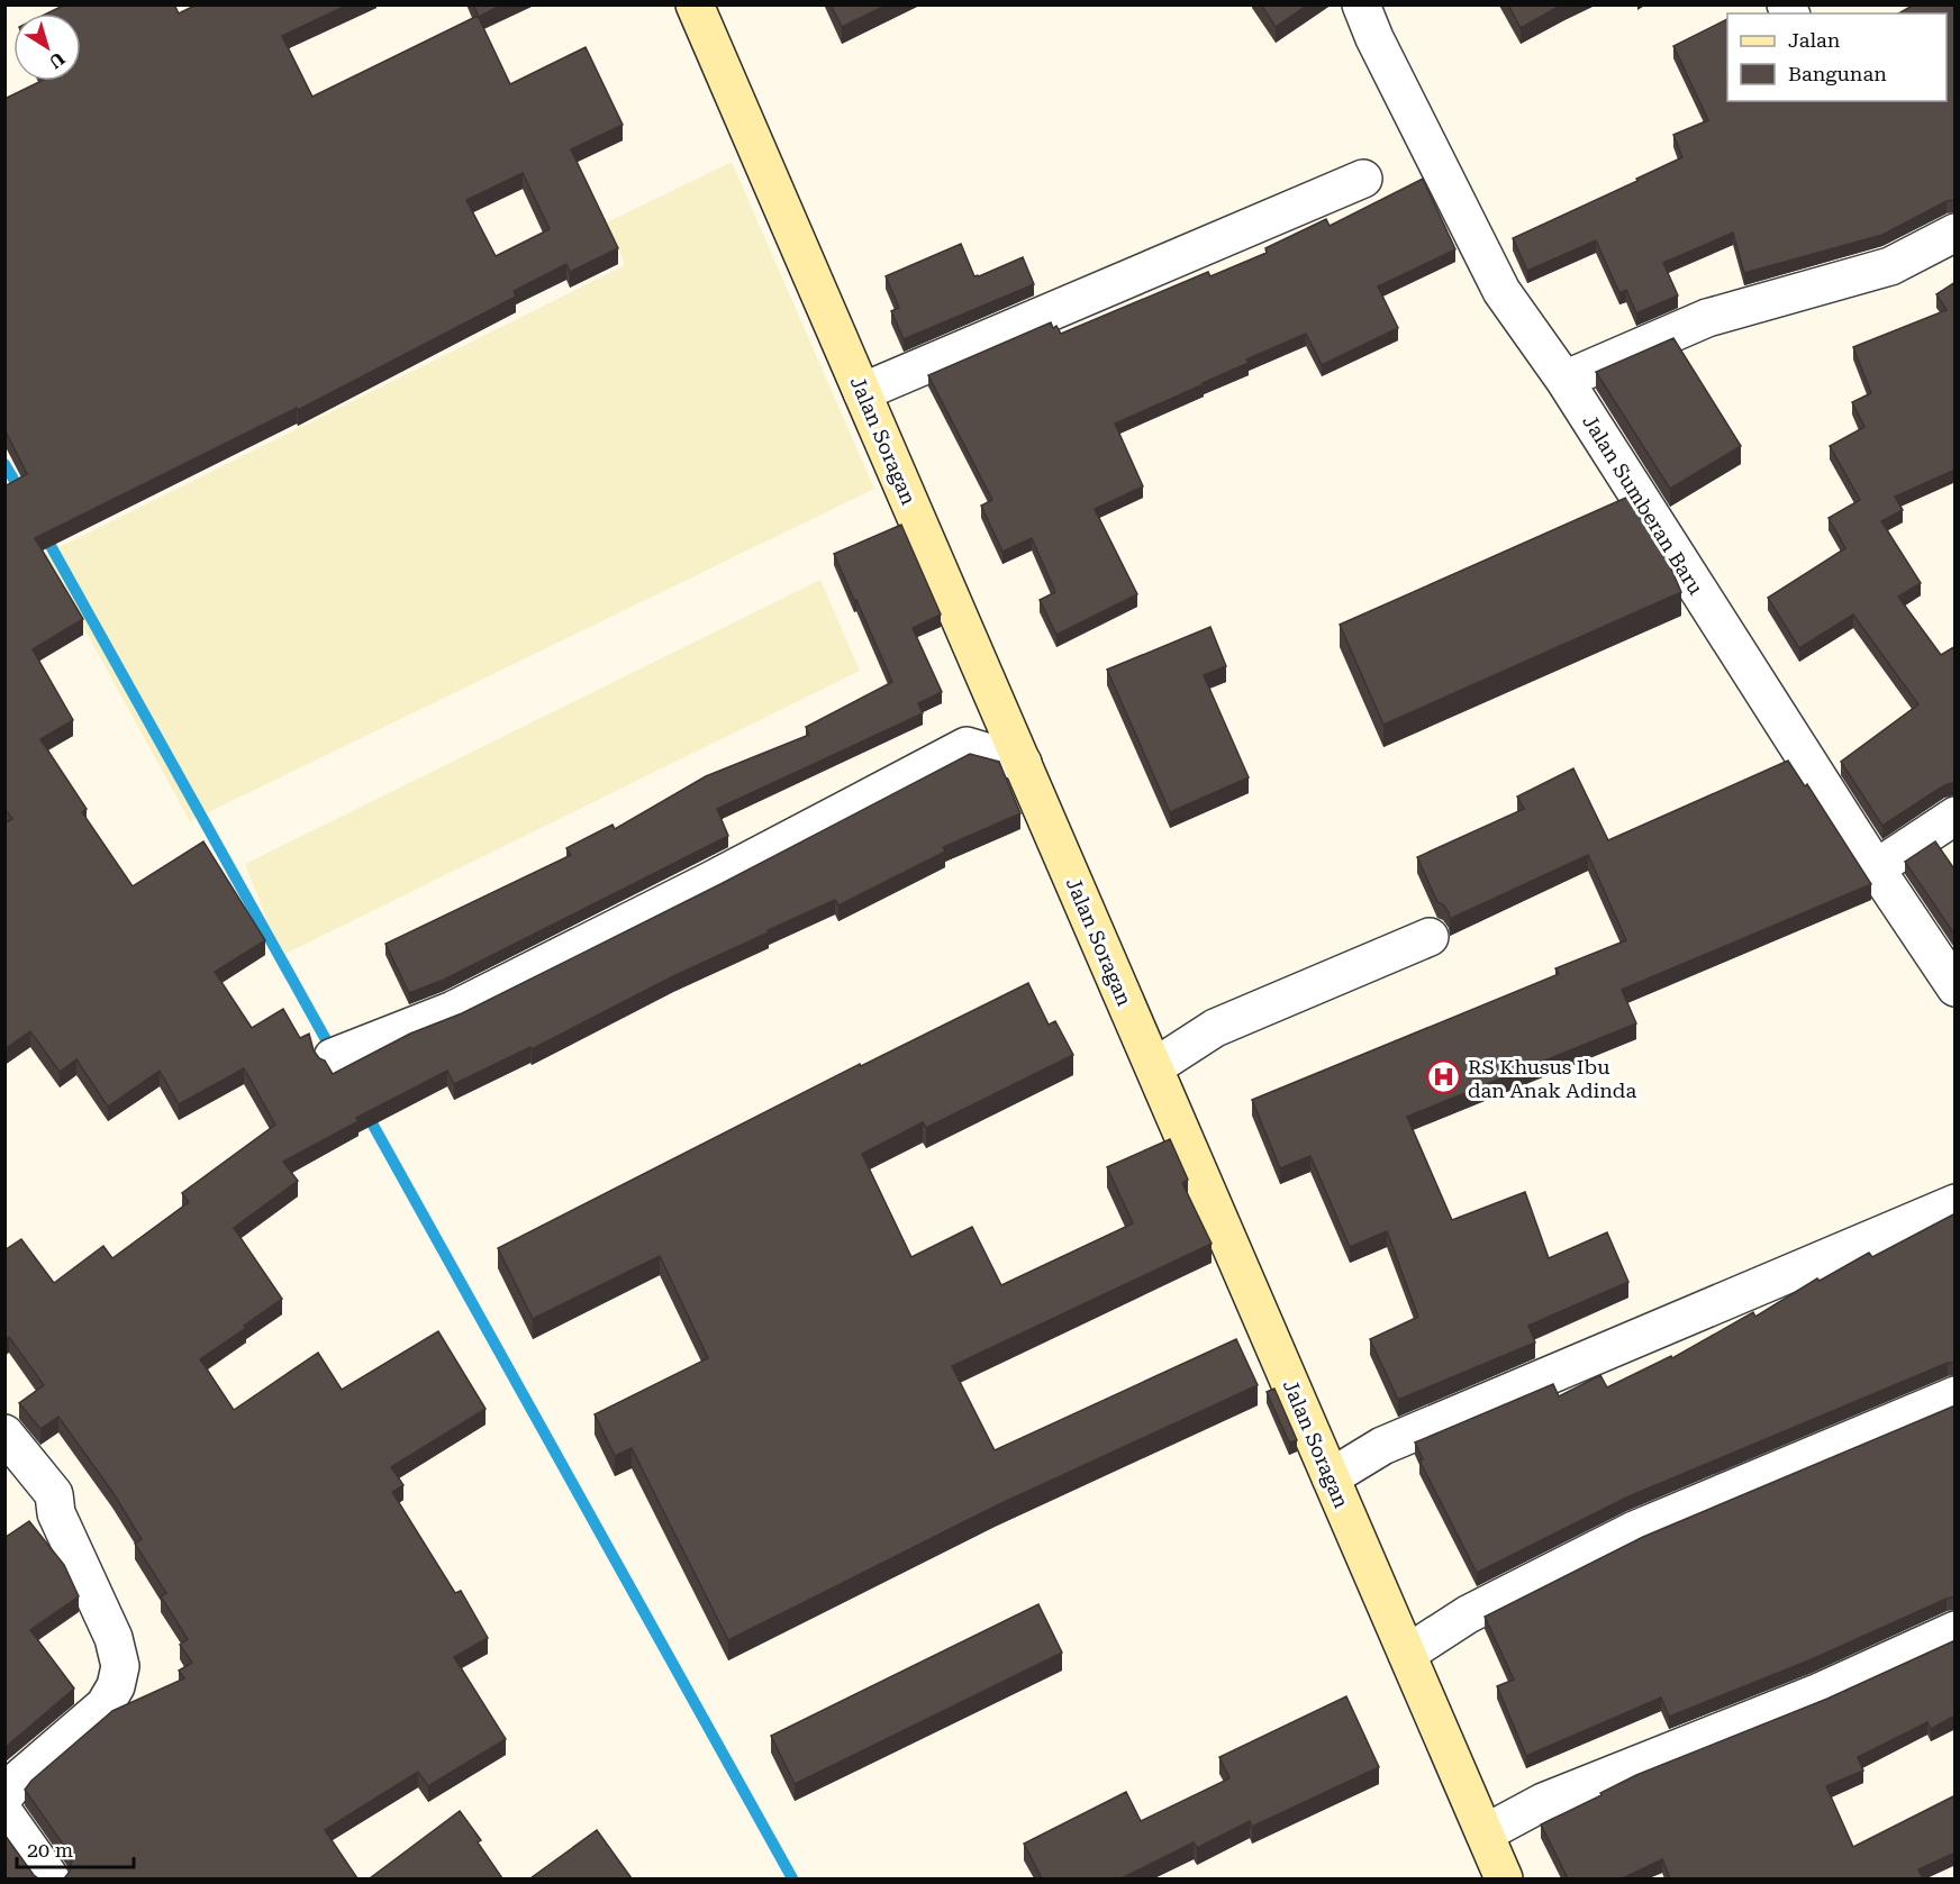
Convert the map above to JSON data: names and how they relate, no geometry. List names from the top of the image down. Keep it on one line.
{"streets":{"street":["Jalan Soragan","Jalan Sumberan Baru"]},"places":{"hospital":["RS Khusus Ibu dan Anak Adinda"]},"legend":["Jalan","Bangunan"],"scale_bar":"20 m","north":"bottom right"}
